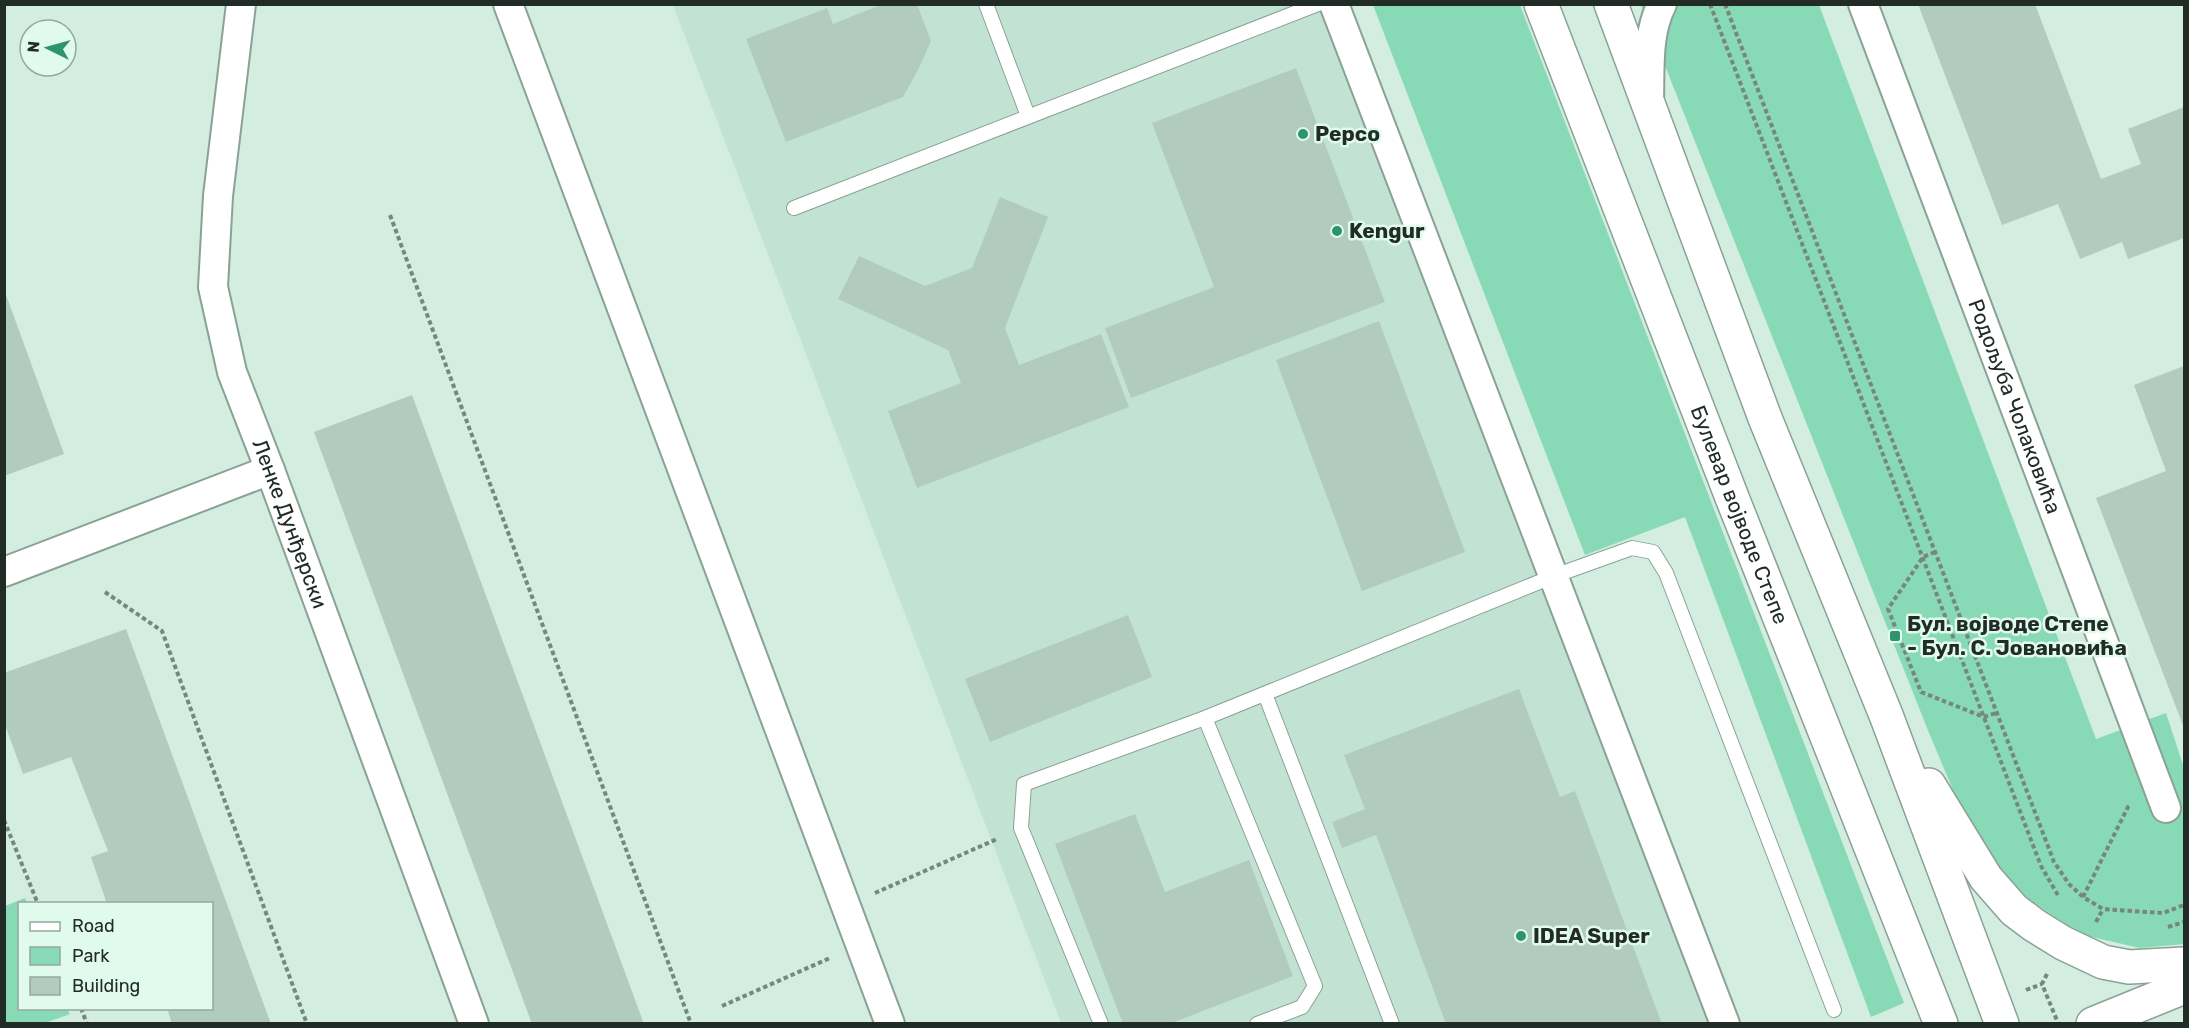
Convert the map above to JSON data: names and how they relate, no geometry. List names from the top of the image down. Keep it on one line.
{"streets":{"main road":["Булевар војводе Степе"],"street":["Родољуба Чолаковића","Ленке Дунђерски"]},"places":{"other":["Pepco","Kengur","IDEA Super"],"transit":["Бул. војводе Степе - Бул. С. Јовановића"]},"legend":["Road","Park","Building"],"north":"left"}
